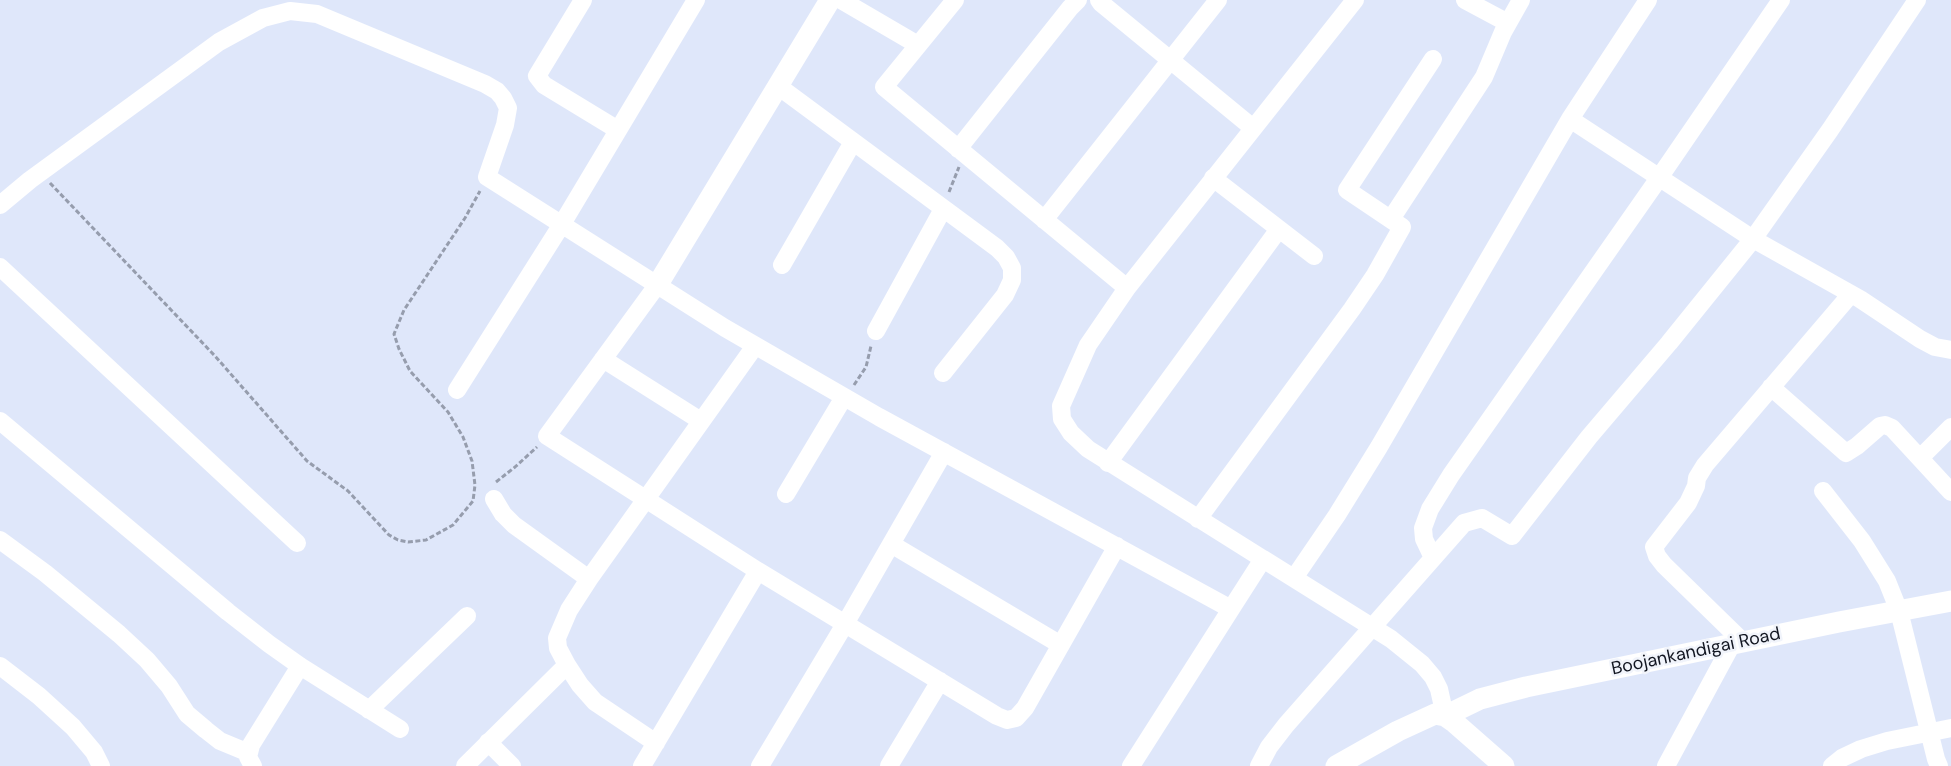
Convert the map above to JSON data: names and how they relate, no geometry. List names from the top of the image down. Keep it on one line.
{"streets":{"street":["Boojankandigai Road"]}}
